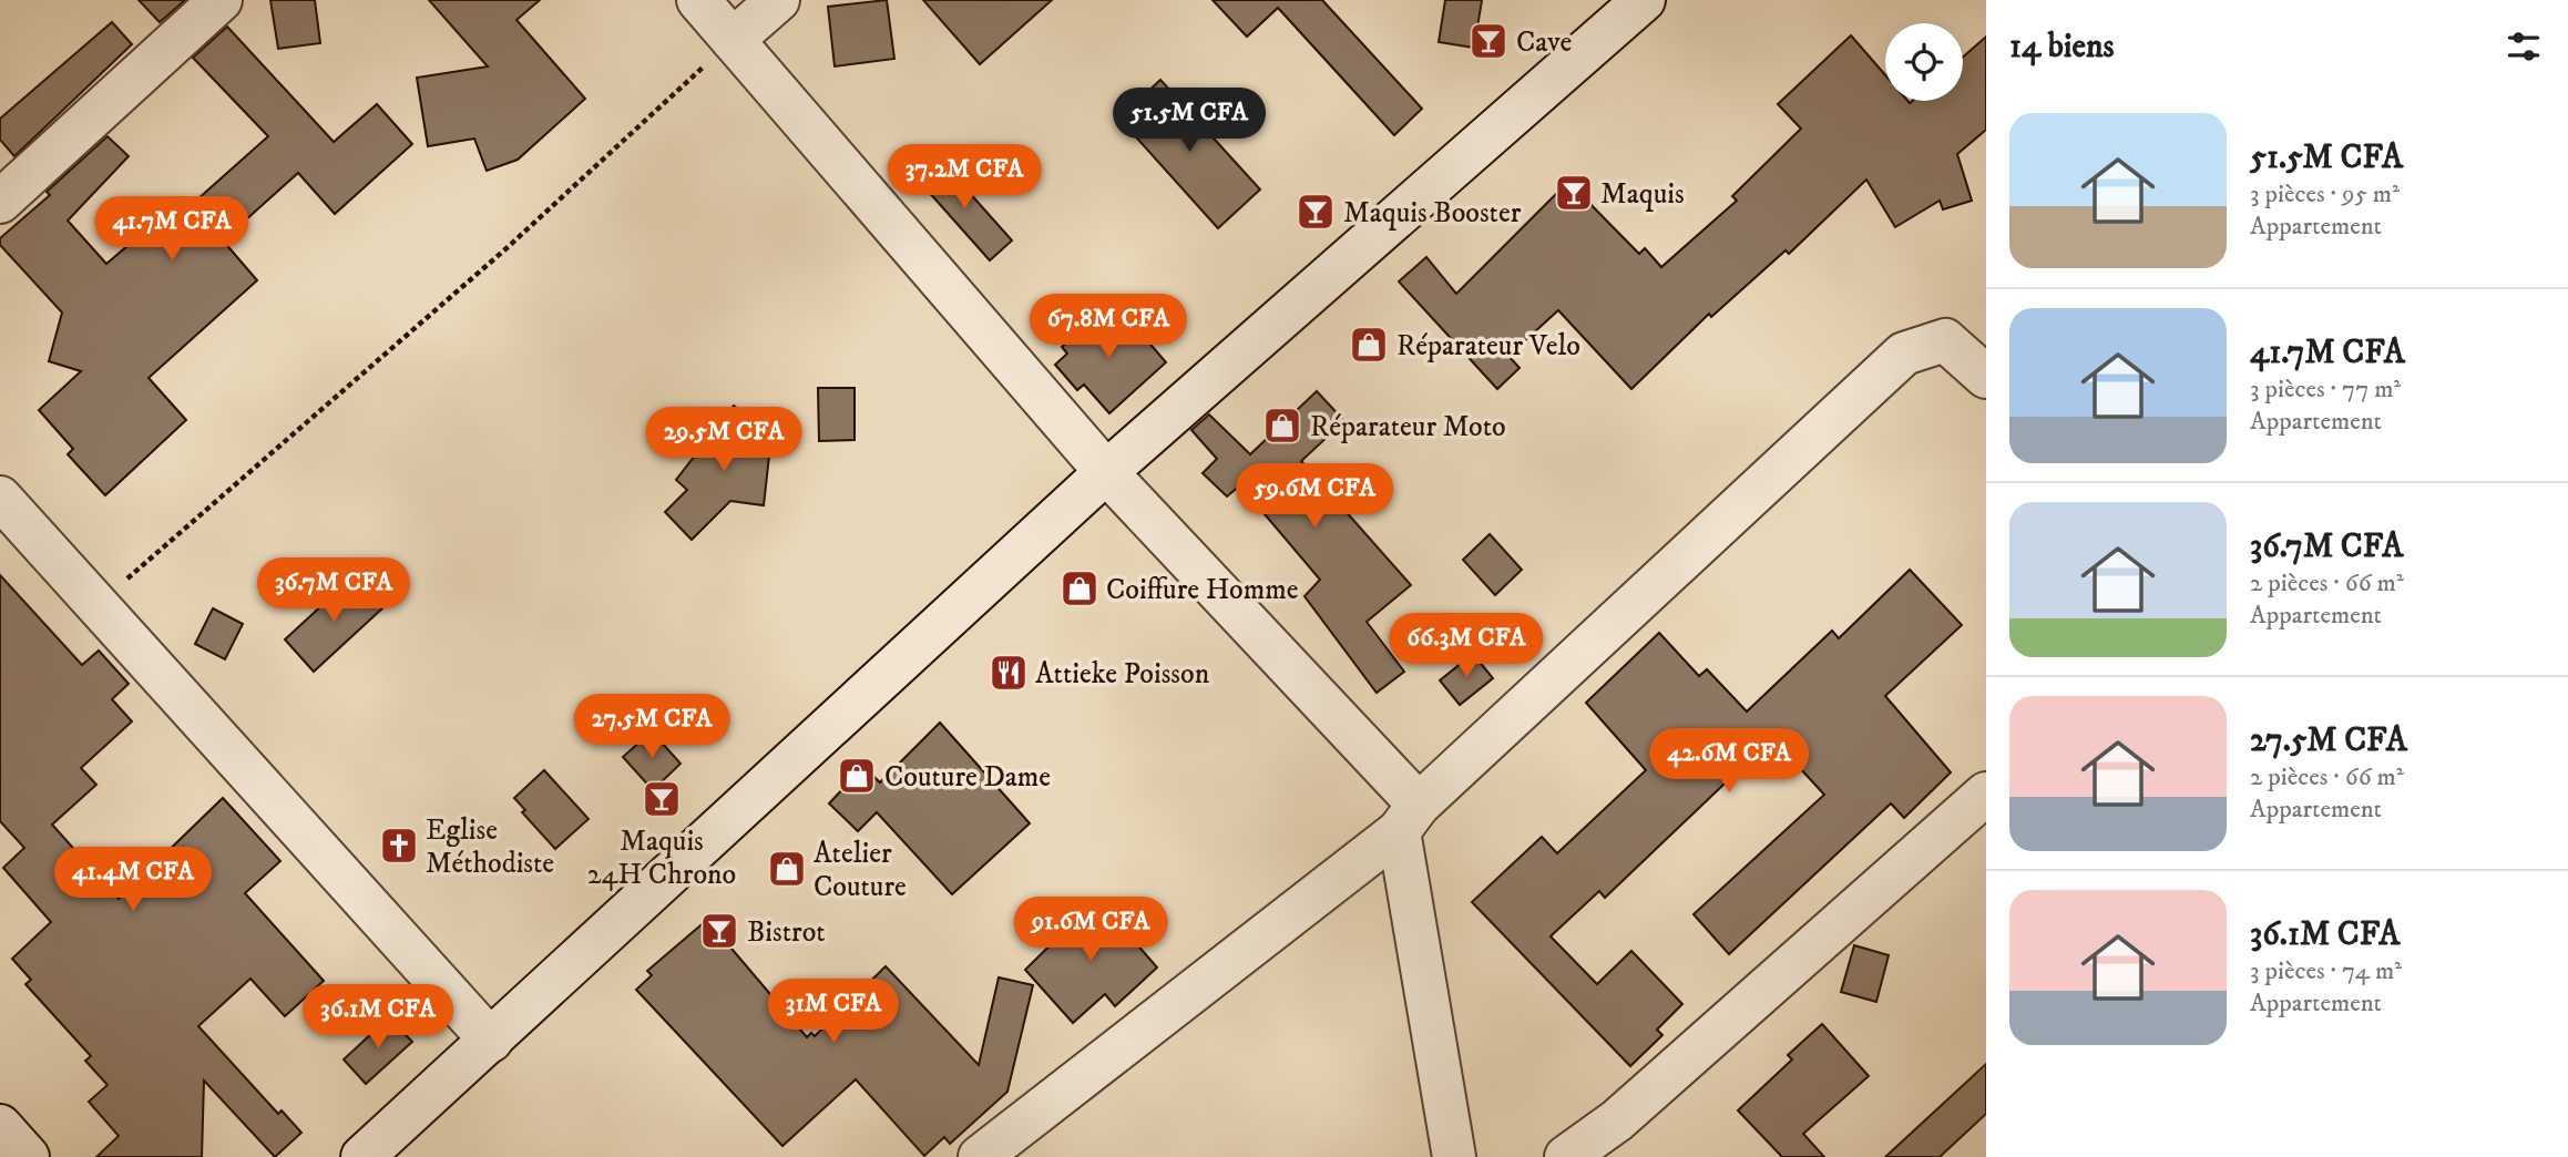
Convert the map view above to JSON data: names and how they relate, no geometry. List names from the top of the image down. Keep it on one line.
{"places":{"bar":["Cave","Maquis","Maquis Booster","Maquis 24H Chrono","Bistrot"],"shop":["Réparateur Velo","Réparateur Moto","Coiffure Homme","Couture Dame","Atelier Couture"],"restaurant":["Attieke Poisson"],"church":["Eglise Méthodiste"]},"page":{"heading":"14 biens","price":["51.5M CFA","37.2M CFA","41.7M CFA","67.8M CFA","29.5M CFA","59.6M CFA","36.7M CFA","66.3M CFA","27.5M CFA","42.6M CFA","41.4M CFA","91.6M CFA","31M CFA","36.1M CFA"],"list":[{"name":"51.5M CFA","note":"3 pièces · 95 m² · Appartement"},{"name":"41.7M CFA","note":"3 pièces · 77 m² · Appartement"},{"name":"36.7M CFA","note":"2 pièces · 66 m² · Appartement"},{"name":"27.5M CFA","note":"2 pièces · 66 m² · Appartement"},{"name":"36.1M CFA","note":"3 pièces · 74 m² · Appartement"}]}}
